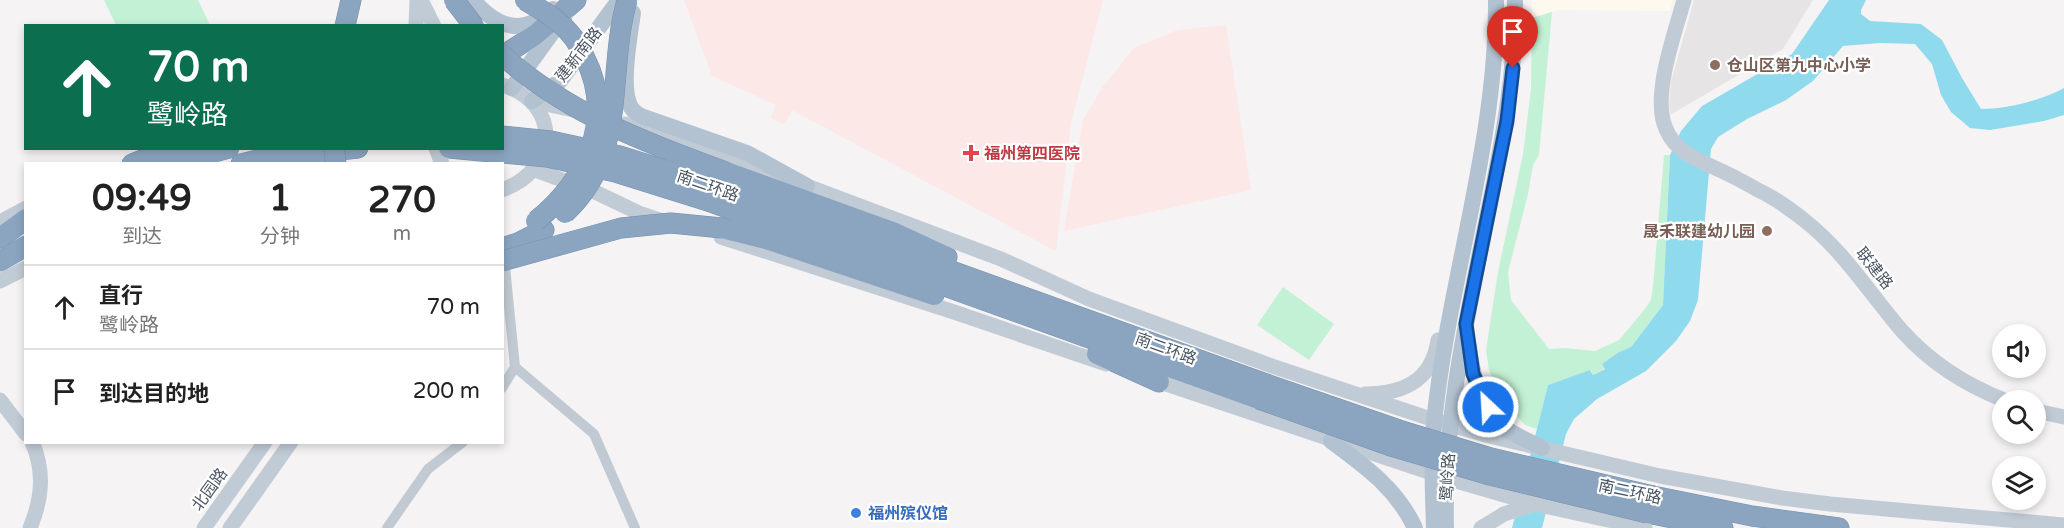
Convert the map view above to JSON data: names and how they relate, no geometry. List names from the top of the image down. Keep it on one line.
{"streets":{"highway":["南二环路"],"main road":["建新南路","联建路","鹭岭路","北园路"]},"places":{"other":["仓山区第九中心小学","晟禾联建幼儿园","福州殡仪馆"],"health":["福州第四医院"]},"page":{"turn":["70 m","鹭岭路"],"eta":["09:49","到达","1","分钟","270","m"],"list":[{"name":"直行","note":"鹭岭路","value":"70 m"},{"name":"到达目的地","value":"200 m"}]}}
